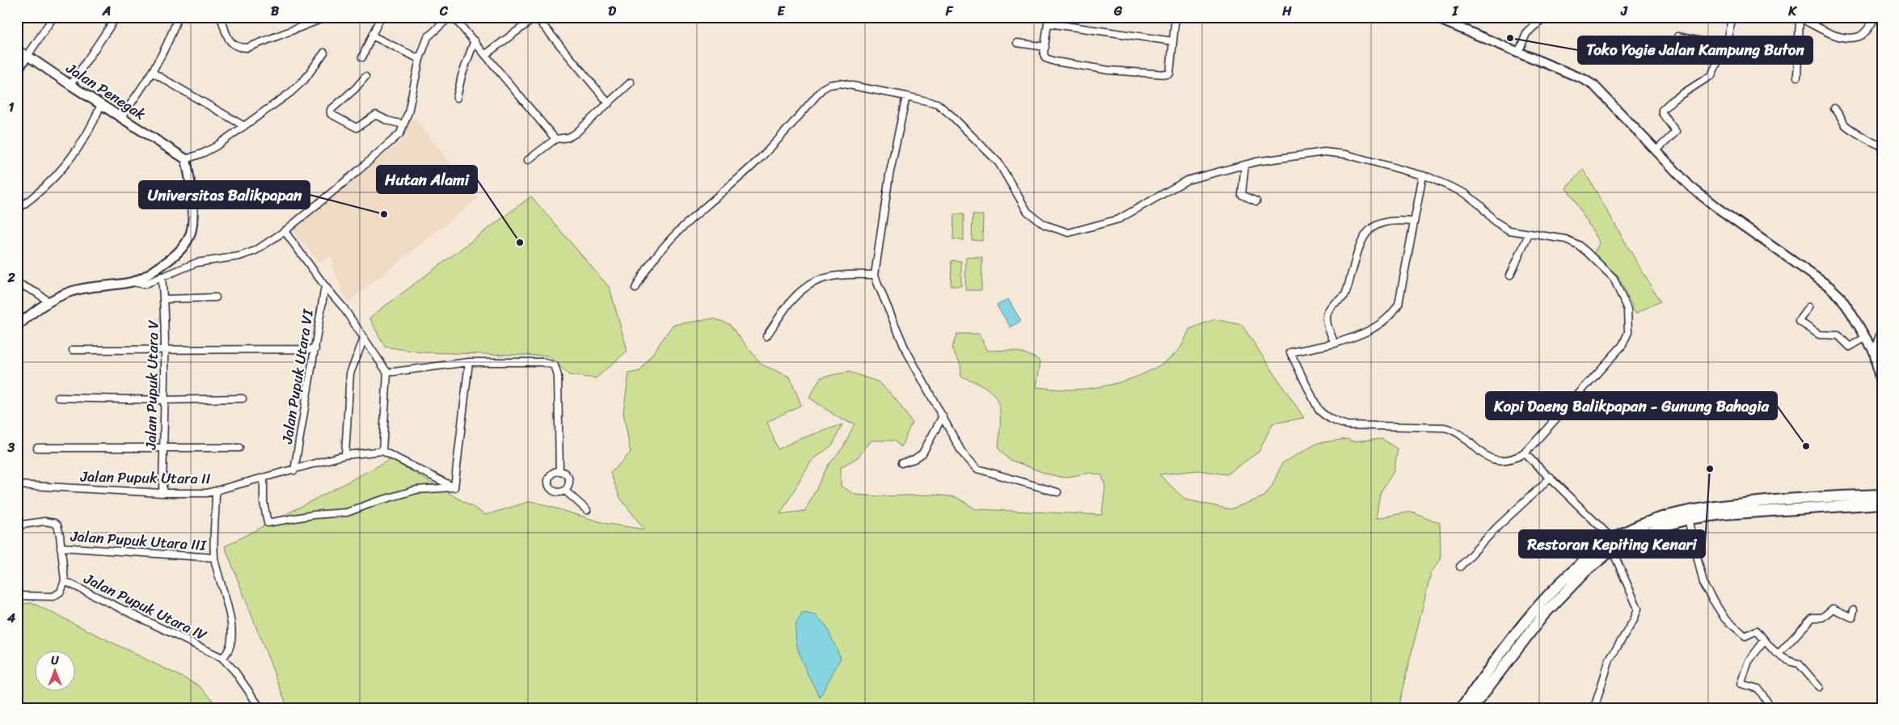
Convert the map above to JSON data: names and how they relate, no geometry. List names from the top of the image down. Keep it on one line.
{"streets":{"street":["Jalan Penegak","Jalan Pupuk Utara VI","Jalan Pupuk Utara V","Jalan Pupuk Utara II","Jalan Pupuk Utara III","Jalan Pupuk Utara IV"]},"crossings":[["Jalan Pupuk Utara VI","Jalan Pupuk Utara II"],["Jalan Pupuk Utara V","Jalan Pupuk Utara II"],["Jalan Pupuk Utara III","Jalan Pupuk Utara IV"]],"places":["Toko Yogie Jalan Kampung Buton","Universitas Balikpapan","Hutan Alami","Kopi Daeng Balikpapan - Gunung Bahagia","Restoran Kepiting Kenari"],"north":"top","grid":{"columns":["A","B","C","D","E","F","G","H","I","J","K"],"rows":["1","2","3","4"]}}
